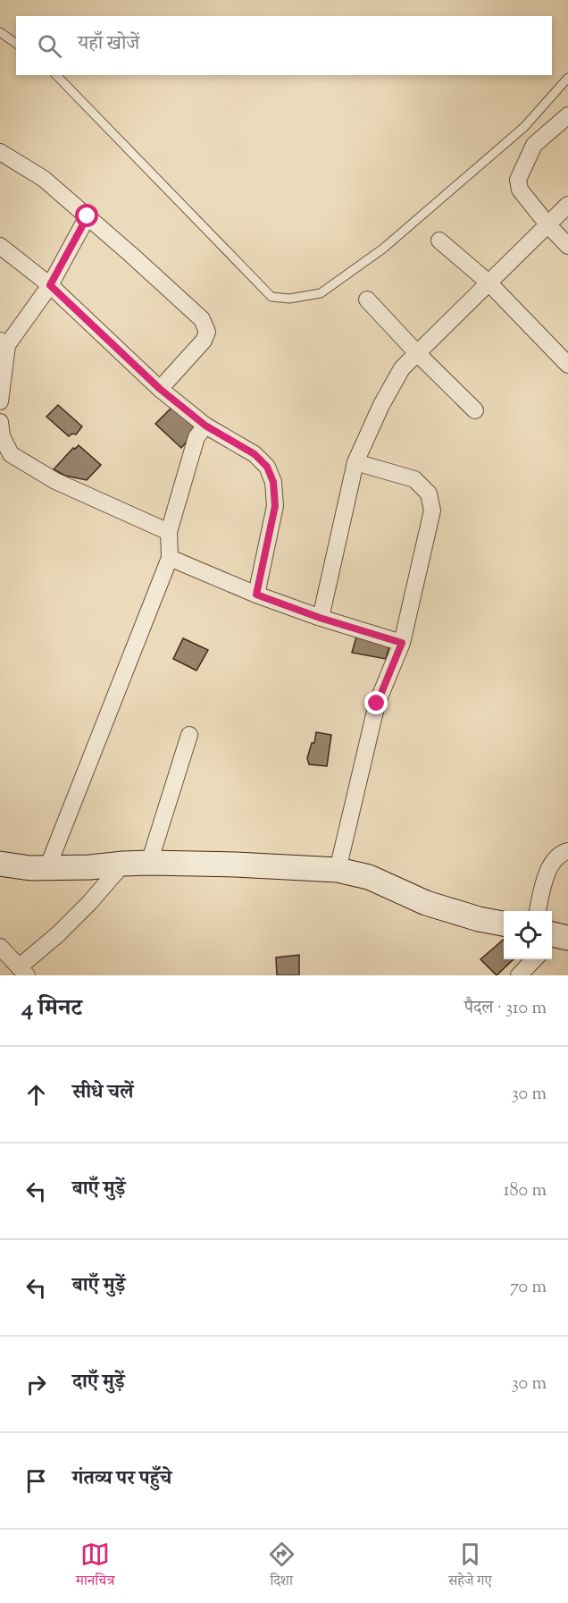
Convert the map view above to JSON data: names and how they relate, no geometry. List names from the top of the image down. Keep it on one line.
{"page":{"search":"यहाँ खोजें","heading":["4 मिनट","पैदल · 310 m"],"list":[["सीधे चलें","30 m"],["बाएँ मुड़ें","180 m"],["बाएँ मुड़ें","70 m"],["दाएँ मुड़ें","30 m"],"गंतव्य पर पहुँचे"],"nav":["मानचित्र","दिशा","सहेजे गए"]}}
